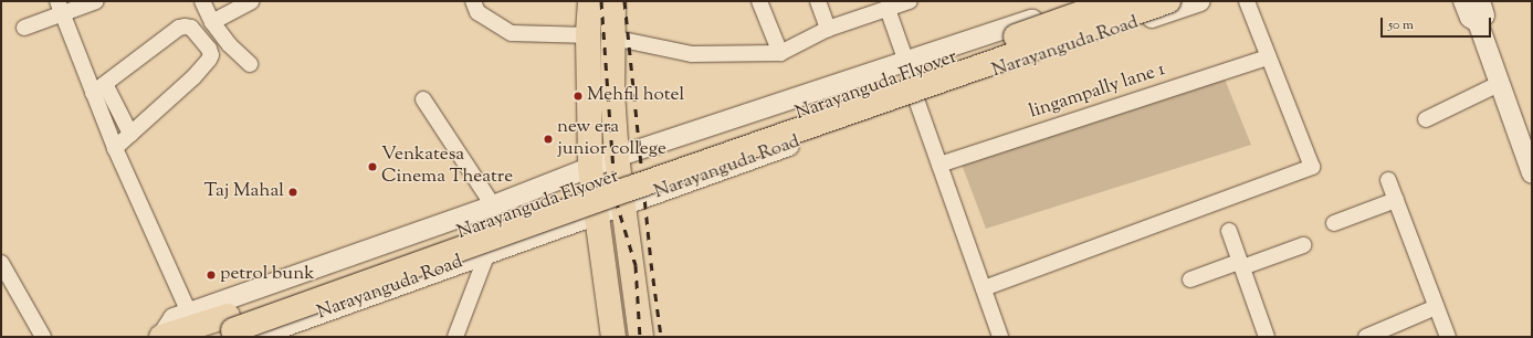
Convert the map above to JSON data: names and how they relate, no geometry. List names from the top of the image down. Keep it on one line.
{"streets":{"main road":["Narayanguda Flyover"],"street":["Narayanguda Road","lingampally lane 1"]},"crossings":[["Narayanguda Road","Narayanguda Flyover"]],"places":["Mehfil hotel","new era junior college","Venkatesa Cinema Theatre","Taj Mahal","petrol bunk"],"scale_bar":"50 m"}
